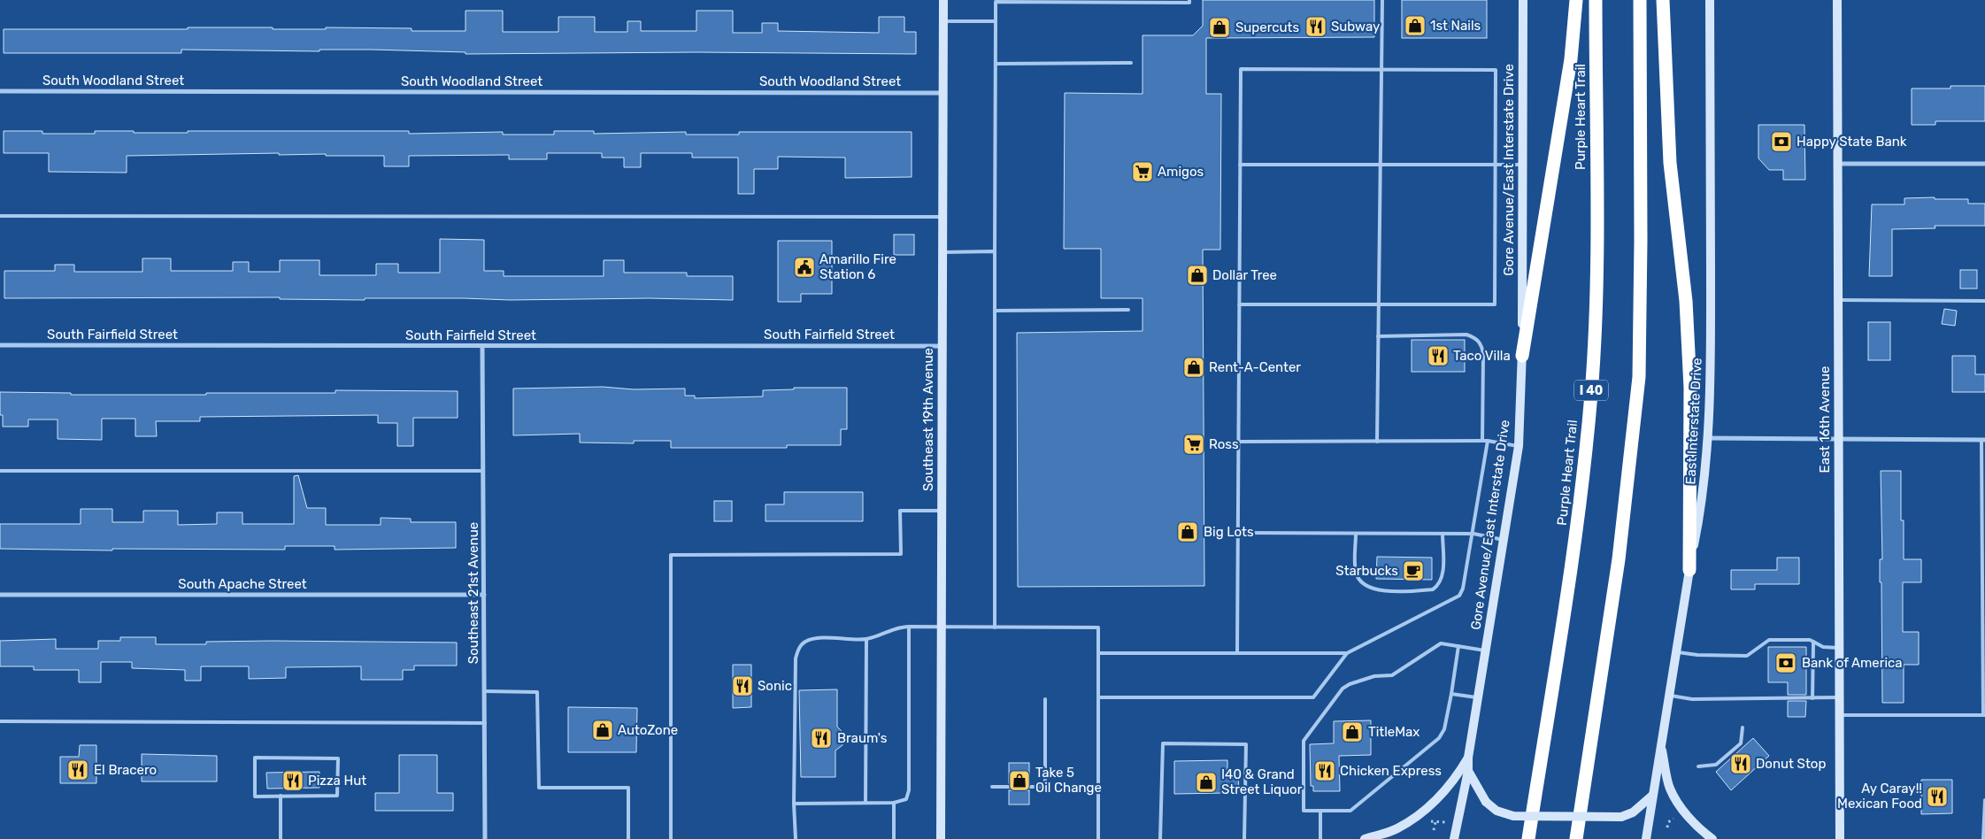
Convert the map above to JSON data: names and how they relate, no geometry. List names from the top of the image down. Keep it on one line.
{"streets":{"highway":["Purple Heart Trail","I 40"],"main road":["Gore Avenue/East Interstate Drive","Southeast 19th Avenue","East 16th Avenue","East Interstate Drive"],"street":["South Woodland Street","South Fairfield Street","South Apache Street","Southeast 21st Avenue"]},"crossings":[["South Woodland Street","Southeast 19th Avenue"],["South Fairfield Street","Southeast 19th Avenue"],["South Fairfield Street","Southeast 21st Avenue"],["South Apache Street","Southeast 21st Avenue"]],"places":{"shop":["1st Nails","Supercuts","Dollar Tree","Rent-A-Center","Big Lots","AutoZone","TitleMax","Take 5 Oil Change","I40 & Grand Street Liquor"],"restaurant":["Subway","Taco Villa","Sonic","Braum's","Donut Stop","El Bracero","Chicken Express","Pizza Hut","Ay Caray!! Mexican Food"],"bank":["Happy State Bank","Bank of America"],"supermarket":["Amigos","Ross"],"public building":["Amarillo Fire Station 6"],"cafe":["Starbucks"]}}
